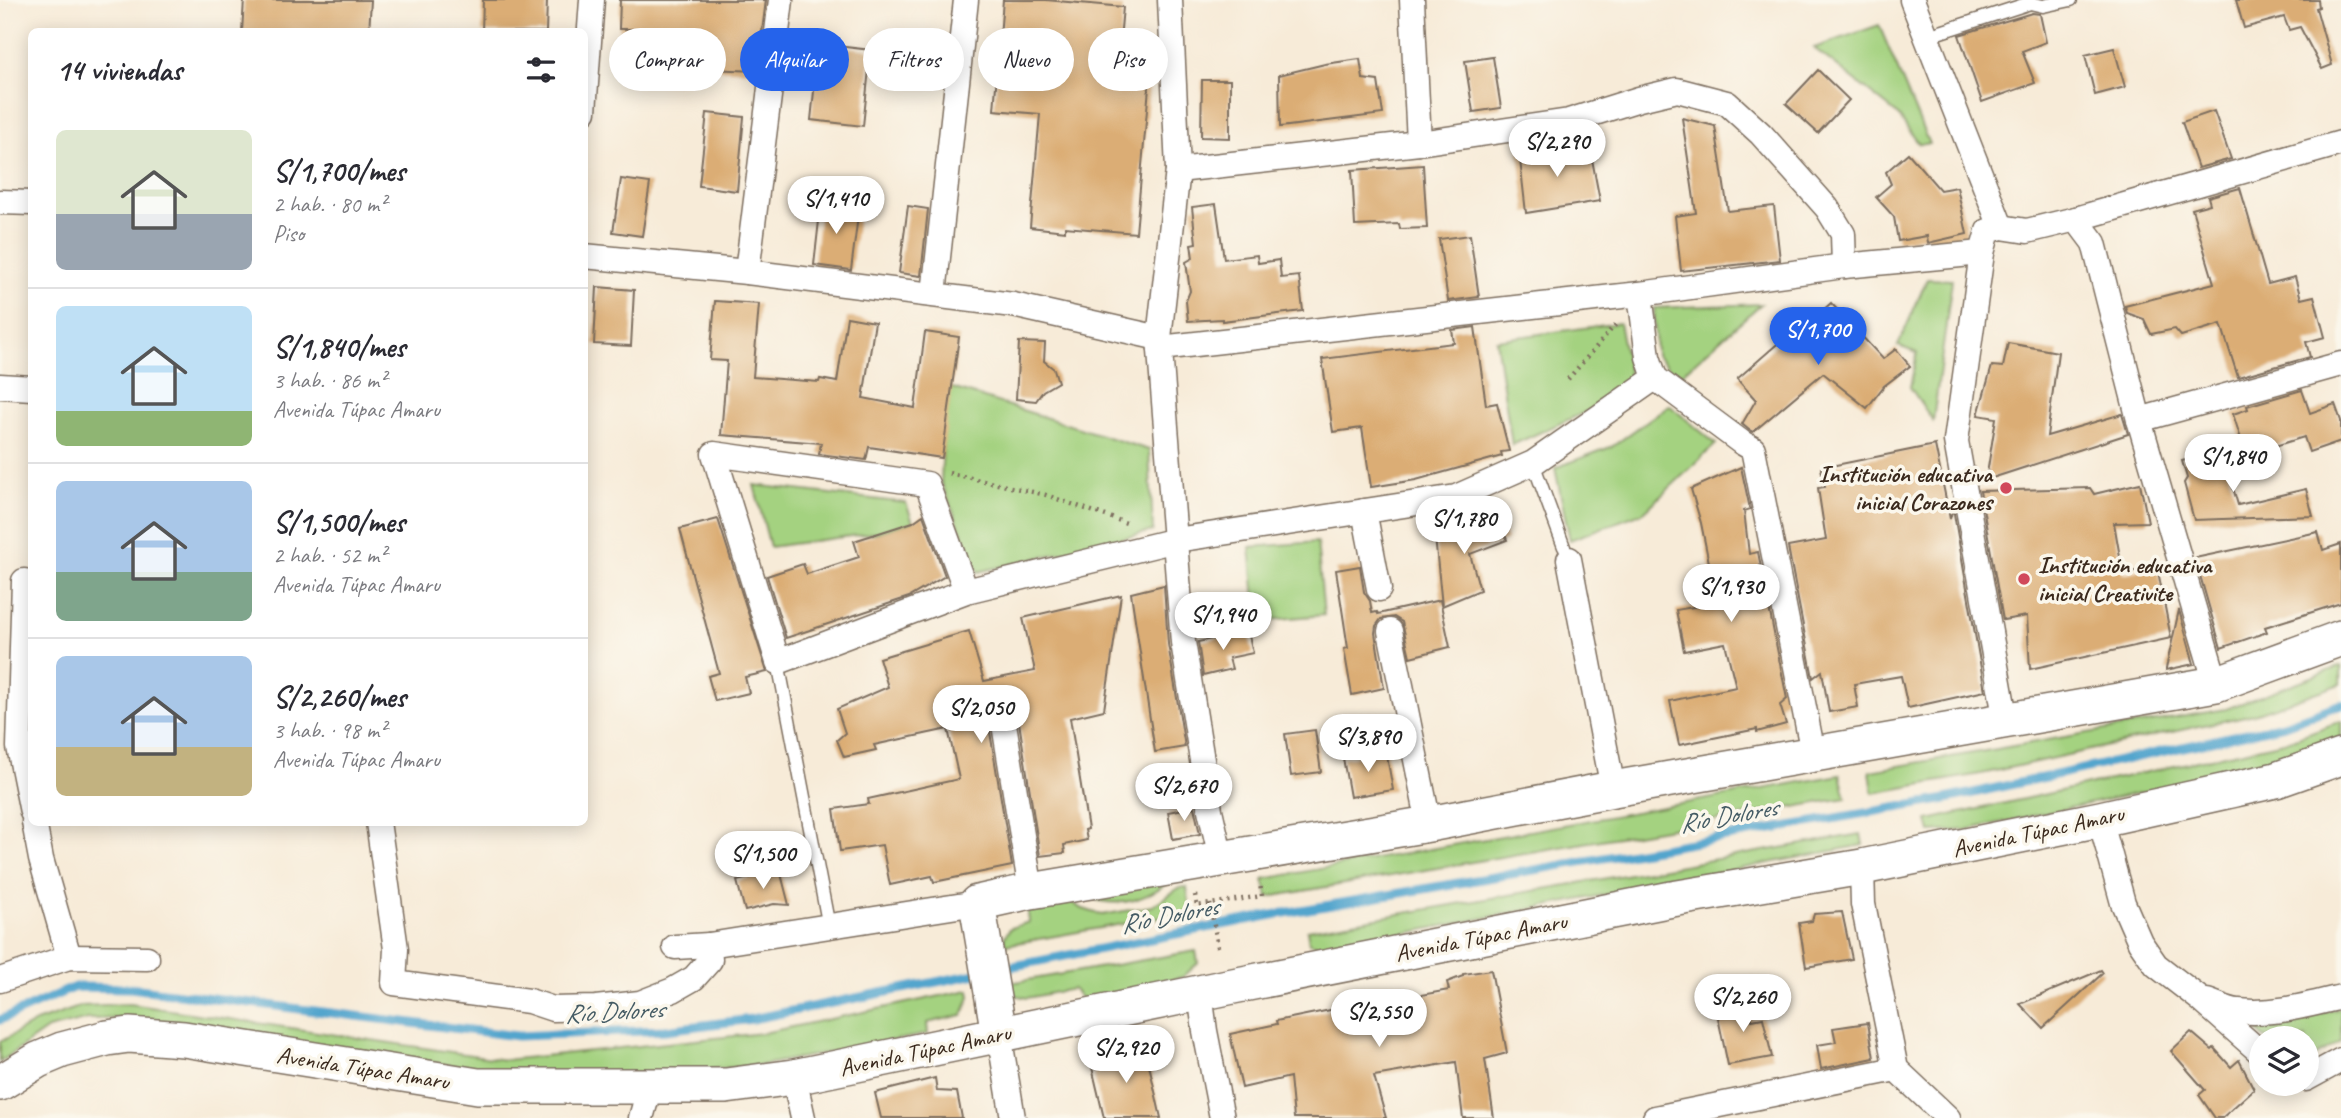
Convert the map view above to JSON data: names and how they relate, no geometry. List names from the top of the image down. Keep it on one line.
{"streets":{"street":["Avenida Túpac Amaru"]},"water":["Río Dolores"],"places":["Institución educativa inicial Corazones","Institución educativa inicial Creativite"],"page":{"chip":["Comprar","Alquilar","Filtros","Nuevo","Piso"],"heading":"14 viviendas","list":[{"name":"S/1,700/mes","note":"2 hab. · 80 m² · Piso"},{"name":"S/1,840/mes","note":"3 hab. · 86 m² · Avenida Túpac Amaru"},{"name":"S/1,500/mes","note":"2 hab. · 52 m² · Avenida Túpac Amaru"},{"name":"S/2,260/mes","note":"3 hab. · 98 m² · Avenida Túpac Amaru"}],"price":["S/2,290","S/1,410","S/1,700","S/1,840","S/1,780","S/1,930","S/1,940","S/2,050","S/3,890","S/2,670","S/1,500","S/2,260","S/2,550","S/2,920"]}}
